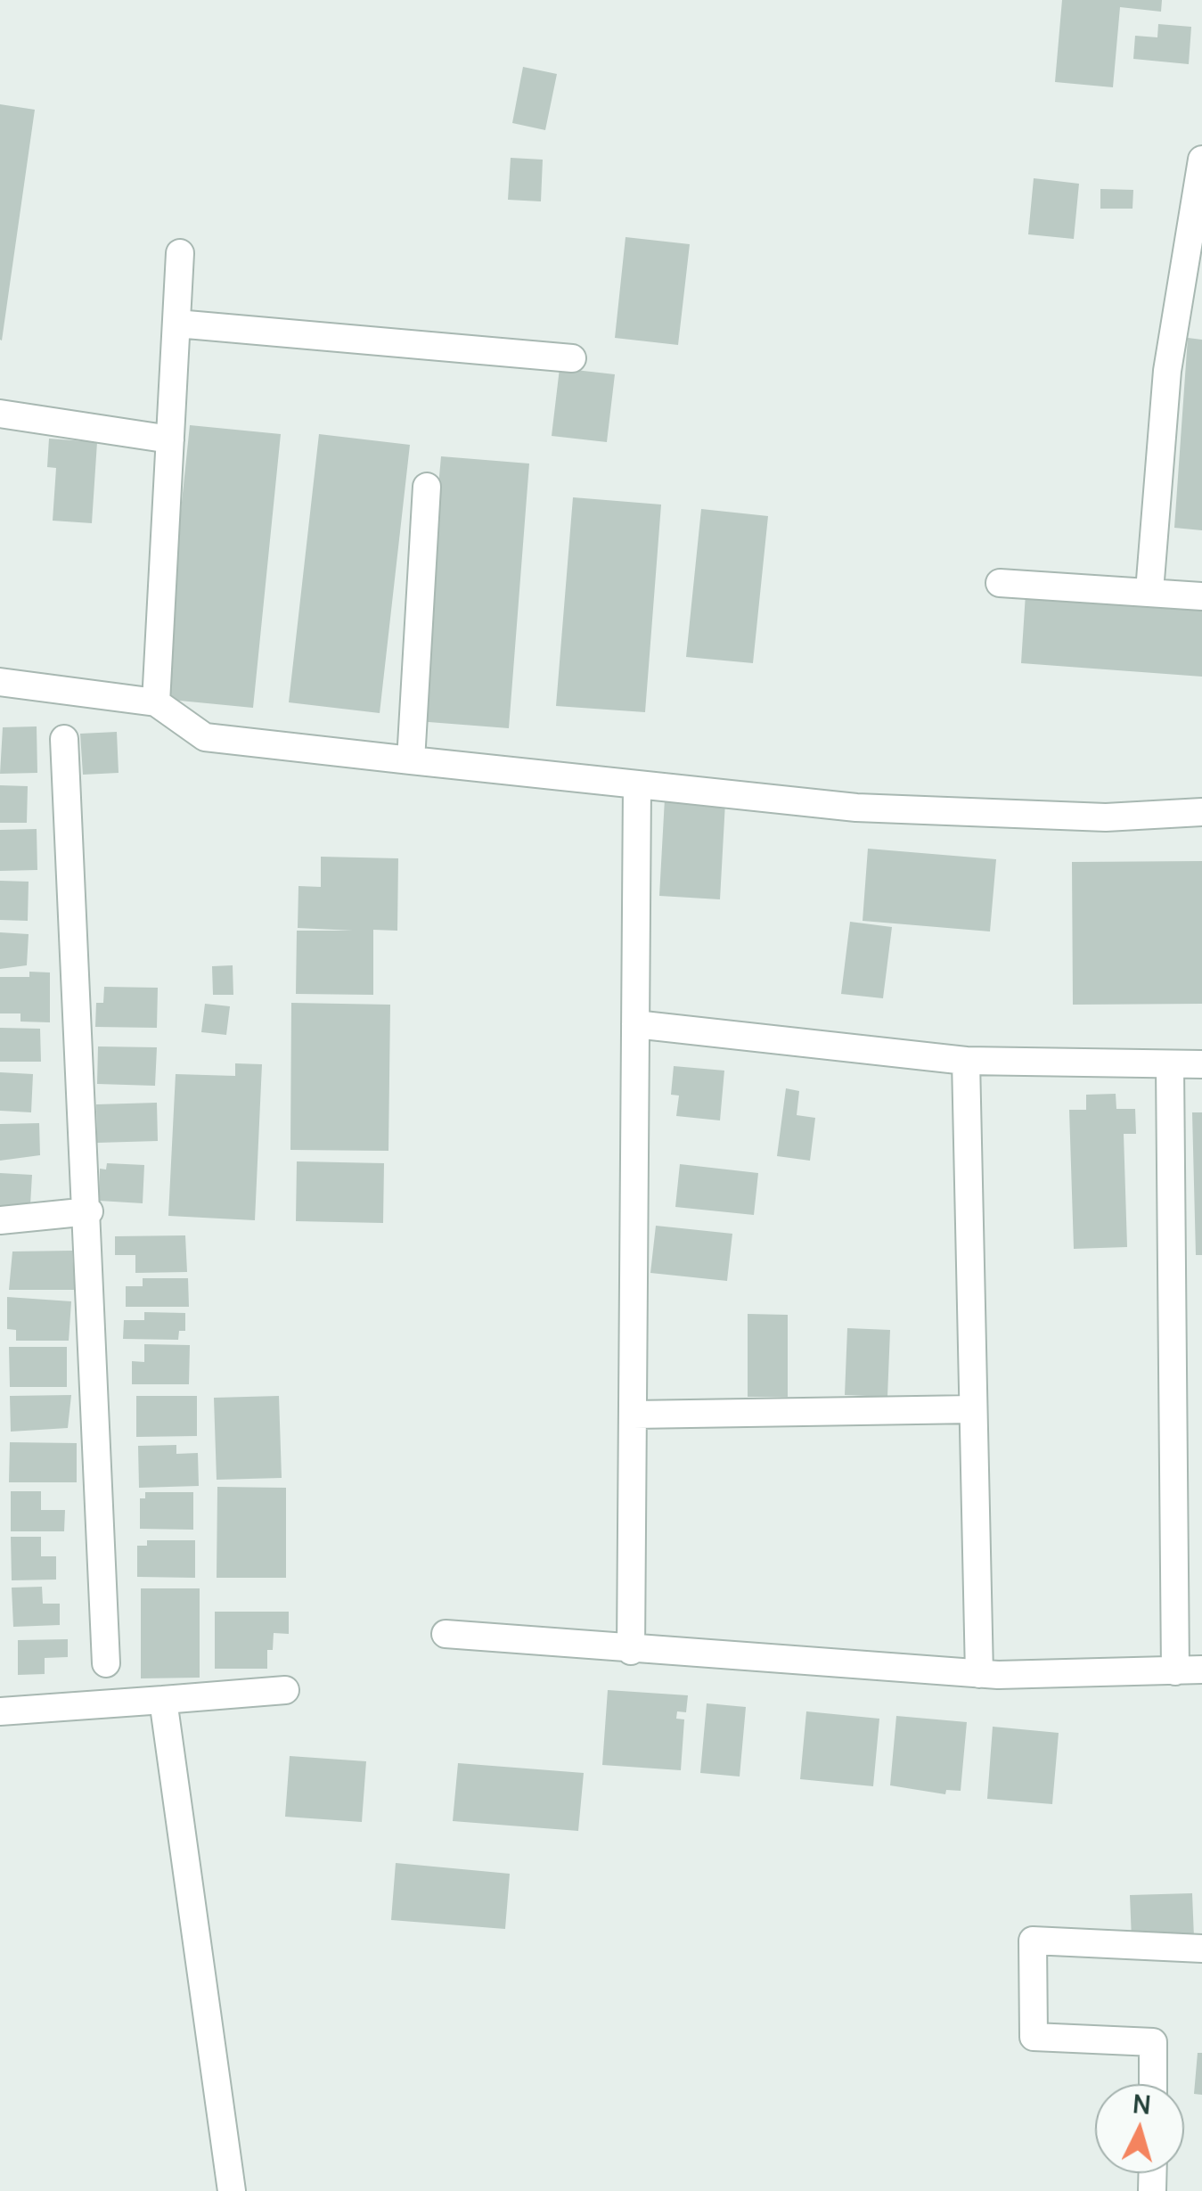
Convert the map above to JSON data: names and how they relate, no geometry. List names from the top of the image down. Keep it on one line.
{"north":"top"}
